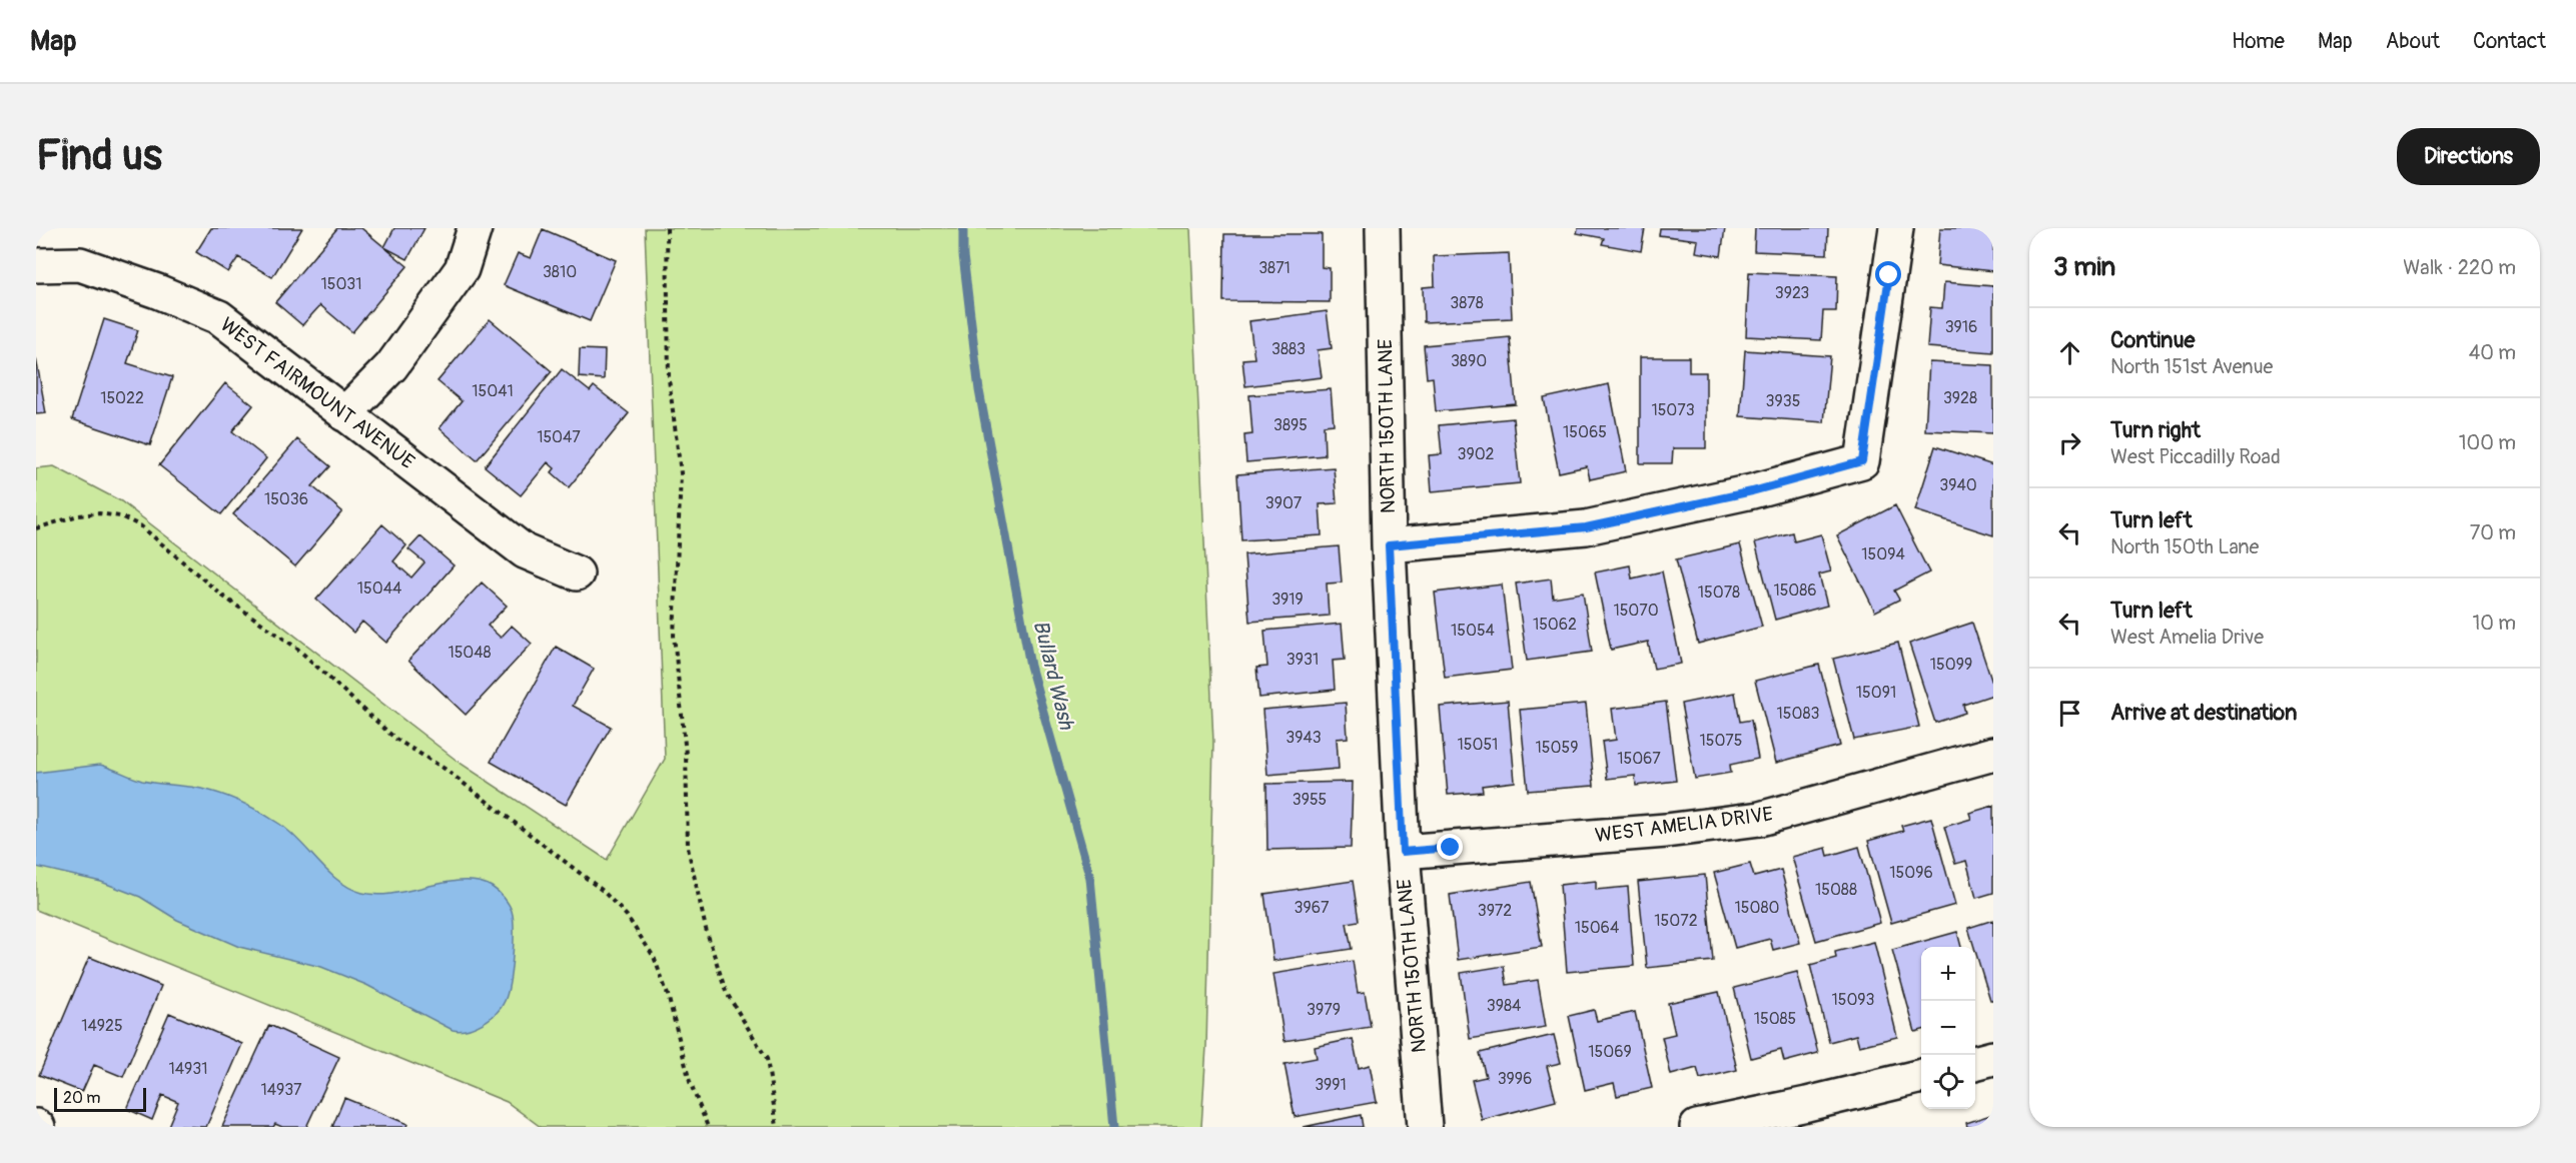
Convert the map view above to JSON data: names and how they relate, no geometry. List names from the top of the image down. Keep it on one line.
{"streets":{"street":["WEST FAIRMOUNT AVENUE","NORTH 150TH LANE","WEST AMELIA DRIVE"]},"crossings":[["NORTH 150TH LANE","WEST AMELIA DRIVE"]],"water":["Bullard Wash"],"house_numbers":["3871","3810","15031","3923","3878","3916","3883","3890","15041","15022","3928","3935","15073","3895","15065","15047","3902","3940","15036","3907","15094","15044","15086","15078","3919","15070","15062","15054","15048","3931","15099","15091","15083","3943","15075","15051","15059","15067","3955","15096","15088","3967","15080","3972","15072","15064","15093","3984","3979","15085","14925","15069","14931","3996","3991","14937"],"scale_bar":"20 m","page":{"header":"Map","nav":["Home","Map","About","Contact"],"buttons":"Directions","title":"Find us","heading":["3 min","Walk · 220 m"],"list":[["Continue","North 151st Avenue","40 m"],["Turn right","West Piccadilly Road","100 m"],["Turn left","North 150th Lane","70 m"],["Turn left","West Amelia Drive","10 m"],"Arrive at destination"],"map_buttons":["+","−"],"scale":"20 m"}}
